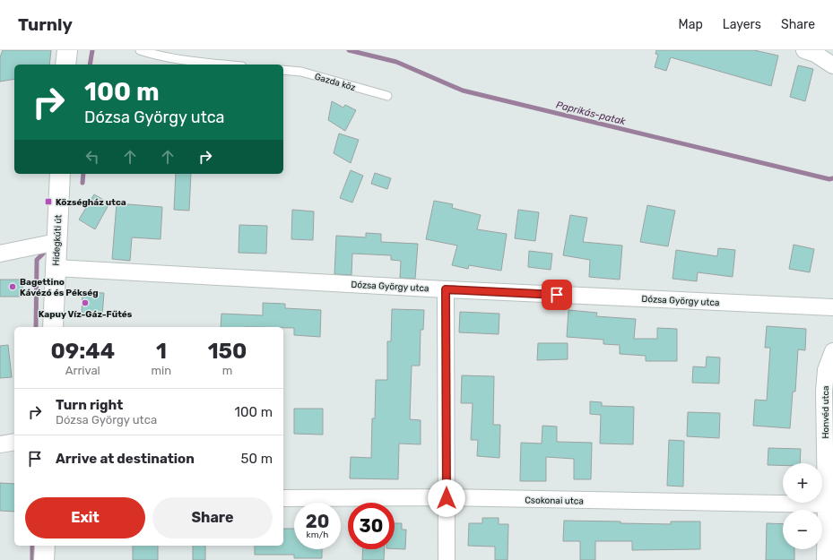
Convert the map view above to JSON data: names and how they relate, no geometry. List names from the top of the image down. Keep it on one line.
{"streets":{"main road":["Hidegkúti út"],"street":["Dózsa György utca","Honvéd utca","Csokonai utca"],"lane":["Gazda köz"]},"crossings":[["Hidegkúti út","Dózsa György utca"],["Honvéd utca","Csokonai utca"]],"water":["Paprikás-patak"],"places":{"transit":["Községház utca"],"other":["Bagettino Kávézó és Pékség","Kapuy Víz-Gáz-Fűtés"]},"page":{"header":"Turnly","nav":["Map","Layers","Share"],"turn":["100 m","Dózsa György utca"],"eta":["09:44","Arrival","1","min","150","m"],"list":[{"name":"Turn right","note":"Dózsa György utca","value":"100 m"},{"name":"Arrive at destination","value":"50 m"}],"map_buttons":["+","−"],"buttons":["Exit","Share"],"speed":"20 km/h","limit":"30"}}
